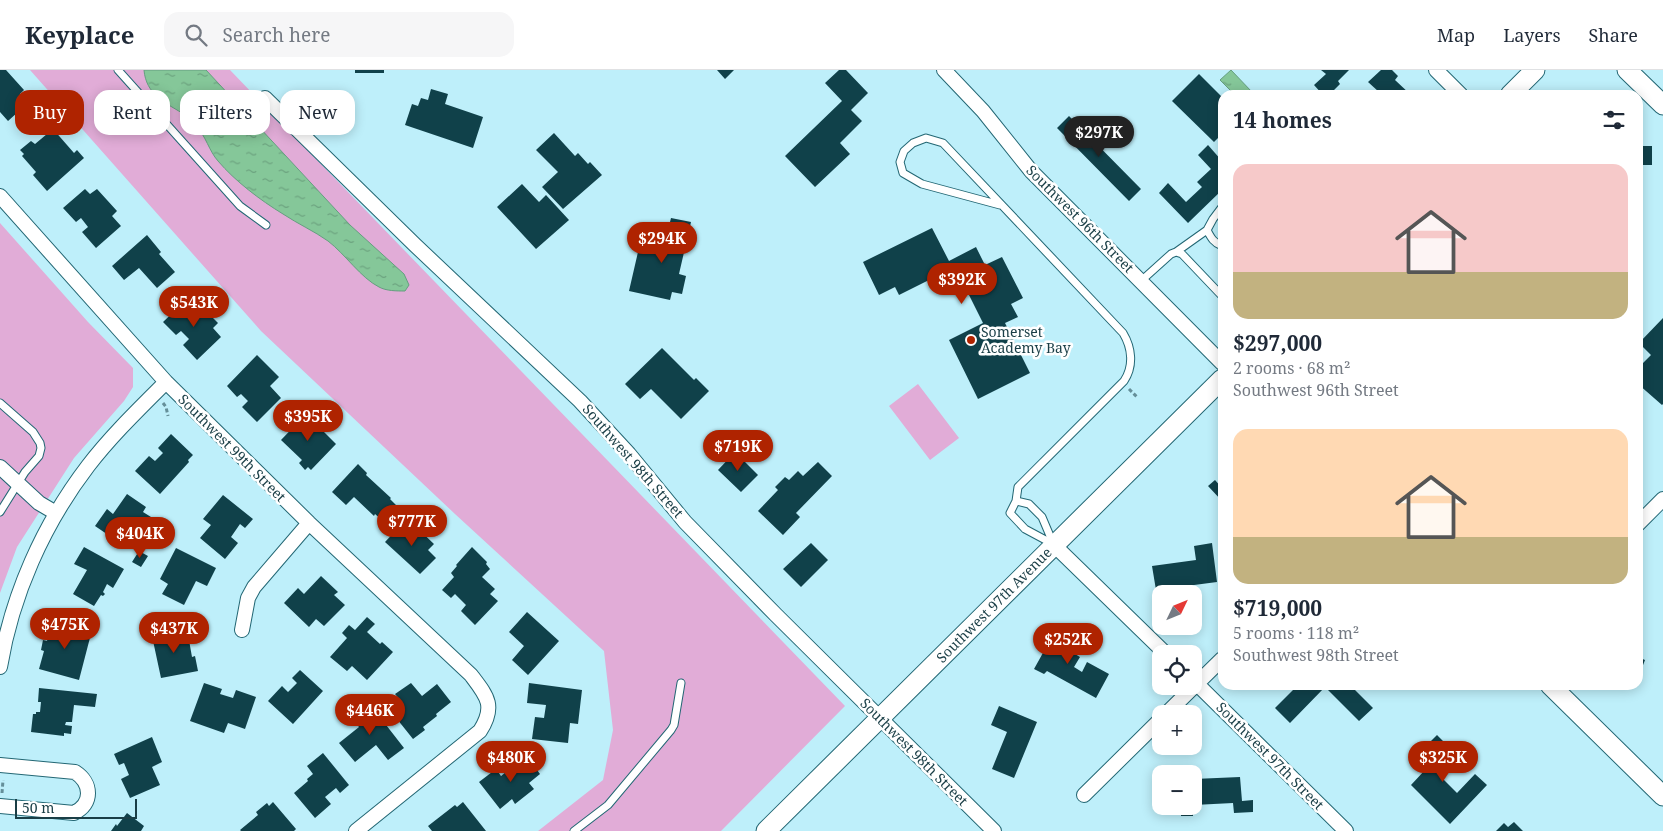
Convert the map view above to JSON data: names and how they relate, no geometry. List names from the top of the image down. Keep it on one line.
{"streets":{"street":["Southwest 96th Street","Southwest 99th Street","Southwest 98th Street","Southwest 97th Avenue","Southwest 97th Street"]},"crossings":[["Southwest 98th Street","Southwest 97th Avenue"]],"places":["Somerset Academy Bay"],"scale_bar":"50 m","north":"top right","page":{"header":"Keyplace","search":"Search here","nav":["Map","Layers","Share"],"chip":["Buy","Rent","Filters","New"],"heading":"14 homes","price":["$297K","$294K","$392K","$543K","$395K","$719K","$777K","$404K","$475K","$437K","$252K","$446K","$480K","$325K"],"list":[{"name":"$297,000","note":"2 rooms · 68 m² · Southwest 96th Street"},{"name":"$719,000","note":"5 rooms · 118 m² · Southwest 98th Street"}],"map_buttons":["+","−"],"scale":"50 m"}}
